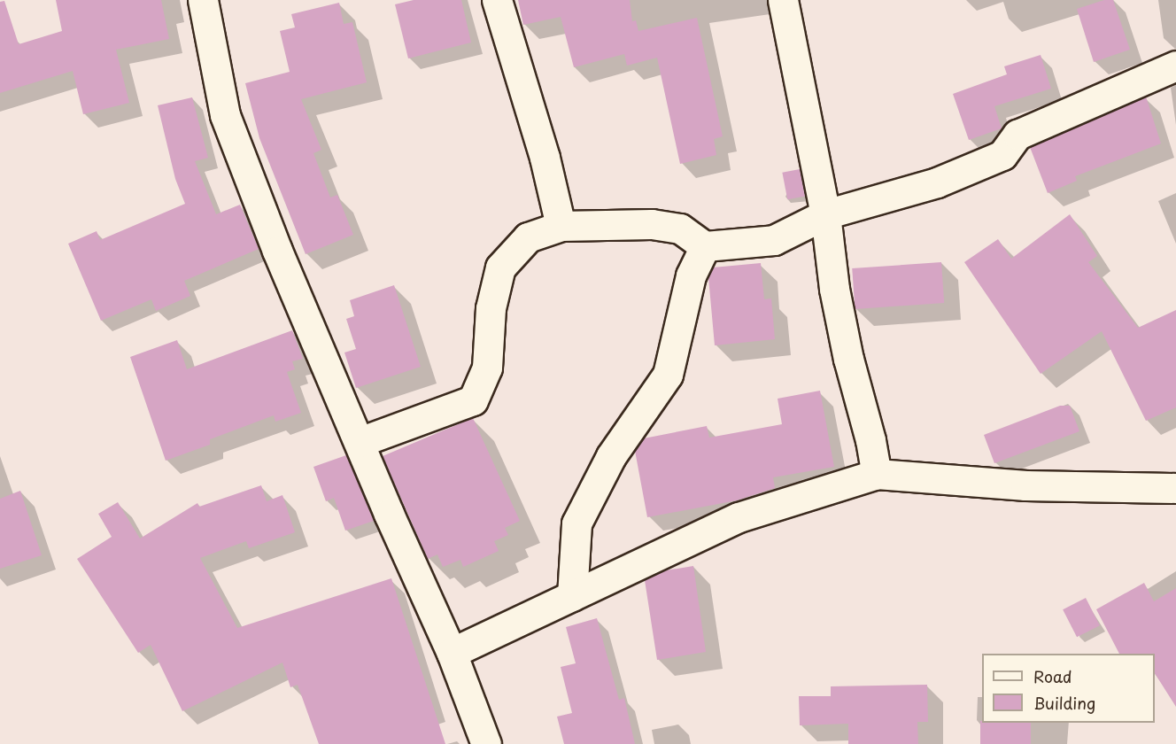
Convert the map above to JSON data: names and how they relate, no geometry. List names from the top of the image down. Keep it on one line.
{"legend":["Road","Building"]}
